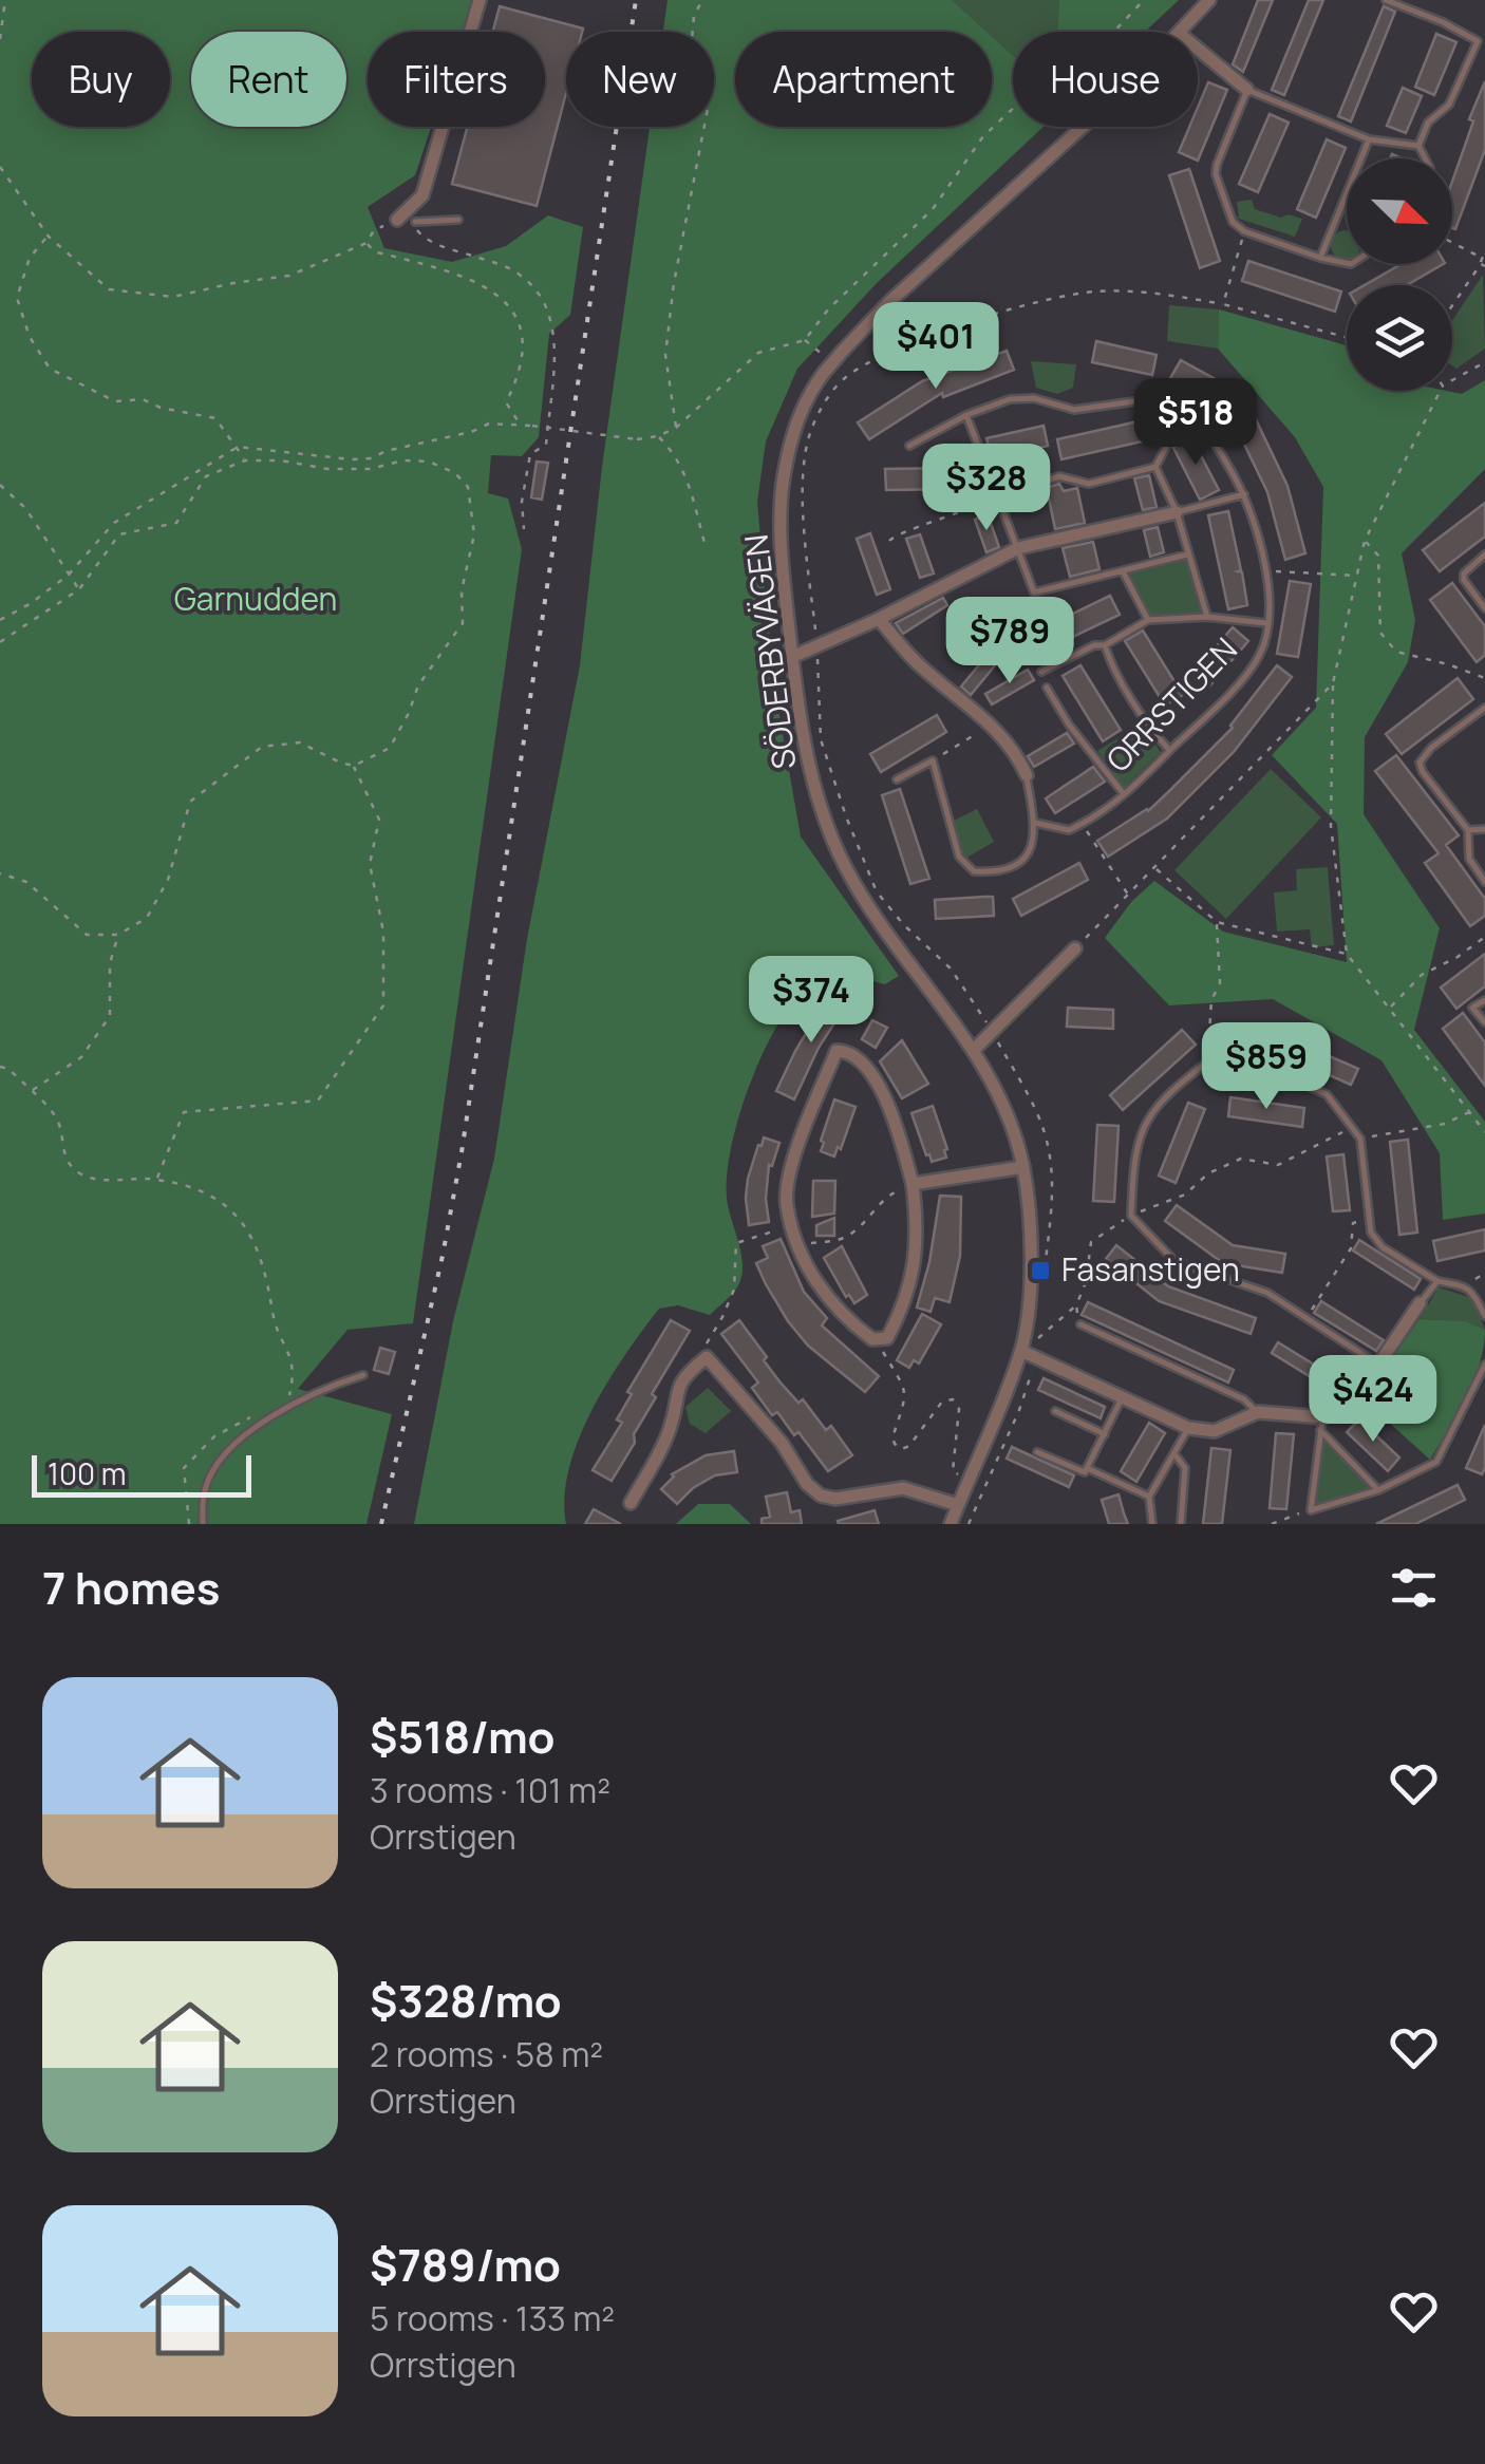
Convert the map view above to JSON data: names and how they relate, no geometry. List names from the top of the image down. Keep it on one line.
{"streets":{"street":["SÖDERBYVÄGEN"],"lane":["ORRSTIGEN"]},"parks":["Garnudden"],"places":{"transit":["Fasanstigen"]},"scale_bar":"100 m","north":"bottom right","page":{"chip":["Buy","Rent","Filters","New","Apartment","House"],"price":["$401","$518","$328","$789","$374","$859","$424"],"scale":"100 m","heading":"7 homes","list":[{"name":"$518/mo","note":"3 rooms · 101 m² · Orrstigen"},{"name":"$328/mo","note":"2 rooms · 58 m² · Orrstigen"},{"name":"$789/mo","note":"5 rooms · 133 m² · Orrstigen"}]}}
